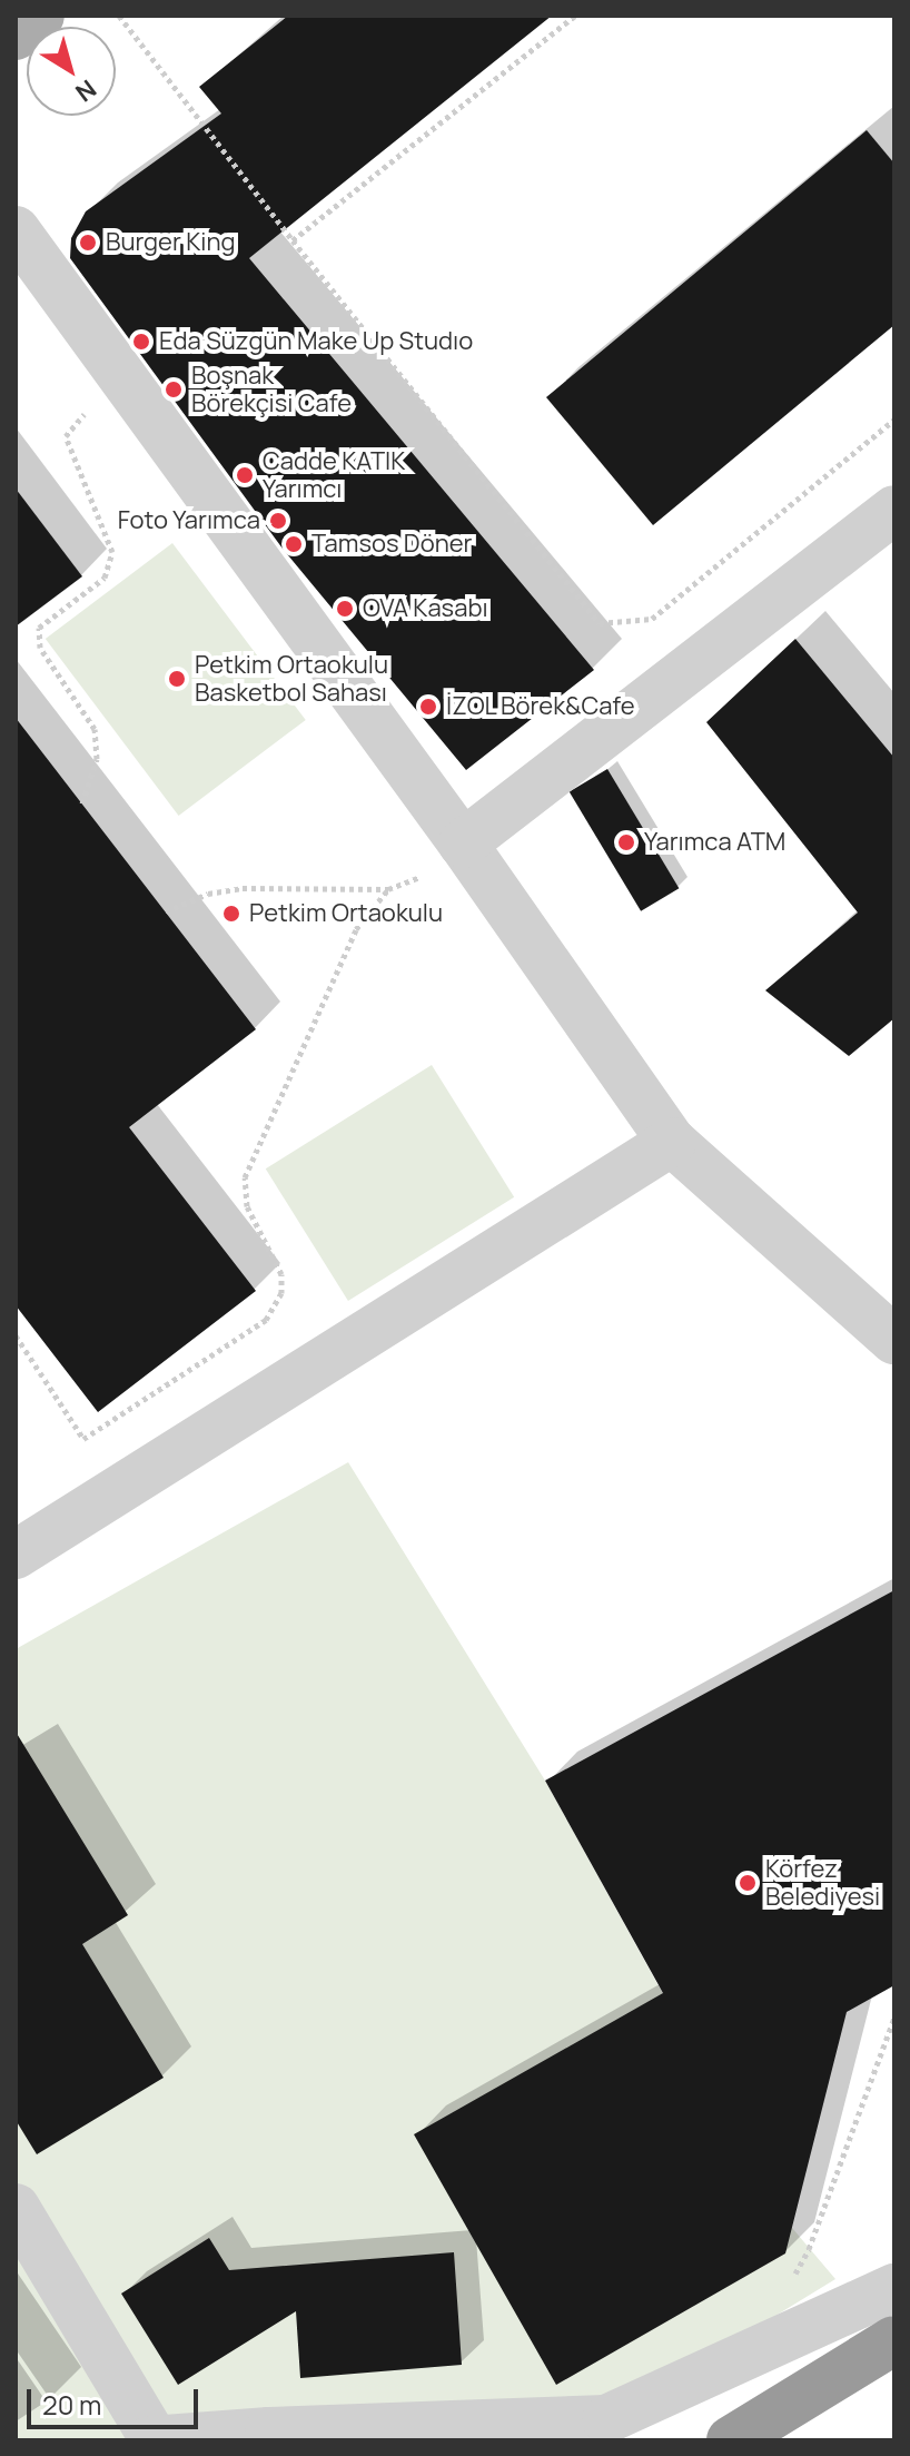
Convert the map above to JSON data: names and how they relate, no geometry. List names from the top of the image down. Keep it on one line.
{"places":["Burger King","Eda Süzgün Make Up Studıo","Boşnak Börekçisi Cafe","Cadde KATIK Yarımcı","Foto Yarımca","Tamsos Döner","OVA Kasabı","Petkim Ortaokulu Basketbol Sahası","İZOL Börek&Cafe","Yarımca ATM","Petkim Ortaokulu","Körfez Belediyesi"],"scale_bar":"20 m","north":"bottom right"}
